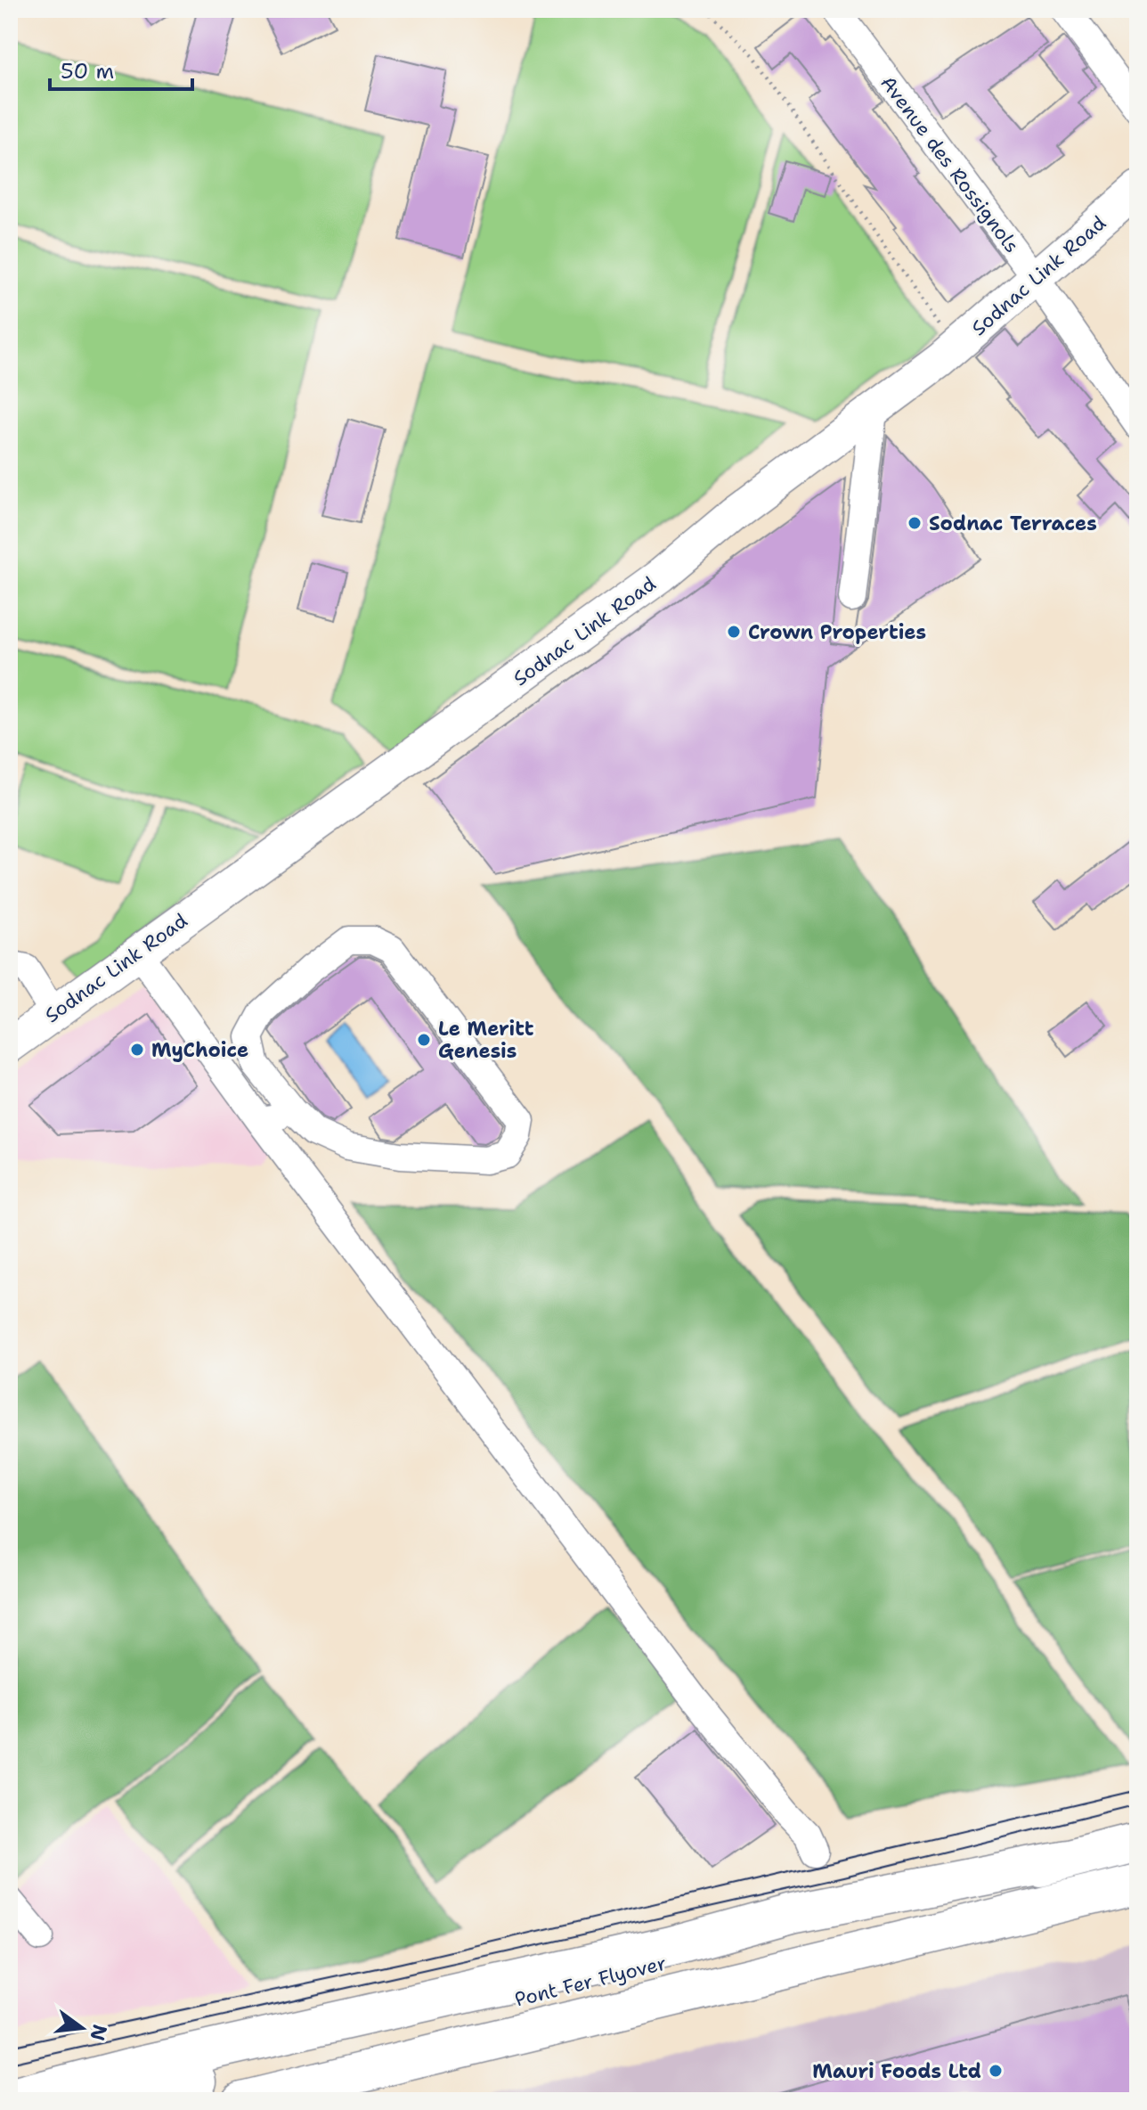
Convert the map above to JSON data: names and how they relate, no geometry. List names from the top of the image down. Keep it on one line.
{"streets":{"highway":["Pont Fer Flyover"],"main road":["Sodnac Link Road"],"street":["Avenue des Rossignols"]},"crossings":[["Avenue des Rossignols","Sodnac Link Road"]],"places":["Sodnac Terraces","Crown Properties","Le Meritt Genesis","MyChoice","Mauri Foods Ltd"],"scale_bar":"50 m","north":"right"}
